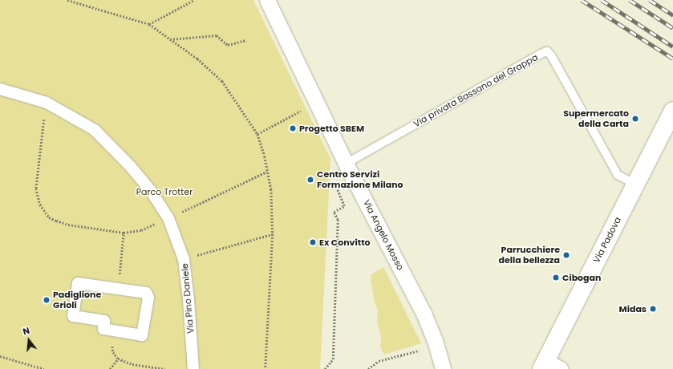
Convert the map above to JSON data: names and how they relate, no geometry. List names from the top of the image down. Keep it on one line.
{"streets":{"street":["Via Angelo Mosso","Via Padova","Via Pino Daniele"],"lane":["Via privata Bassano del Grappa"]},"crossings":[["Via privata Bassano del Grappa","Via Angelo Mosso"],["Via privata Bassano del Grappa","Via Padova"]],"parks":["Parco Trotter"],"places":["Supermercato della Carta","Progetto SBEM","Centro Servizi Formazione Milano","Ex Convitto","Parrucchiere della bellezza","Cibogan","Padiglione Grioli","Midas"],"north":"top"}
